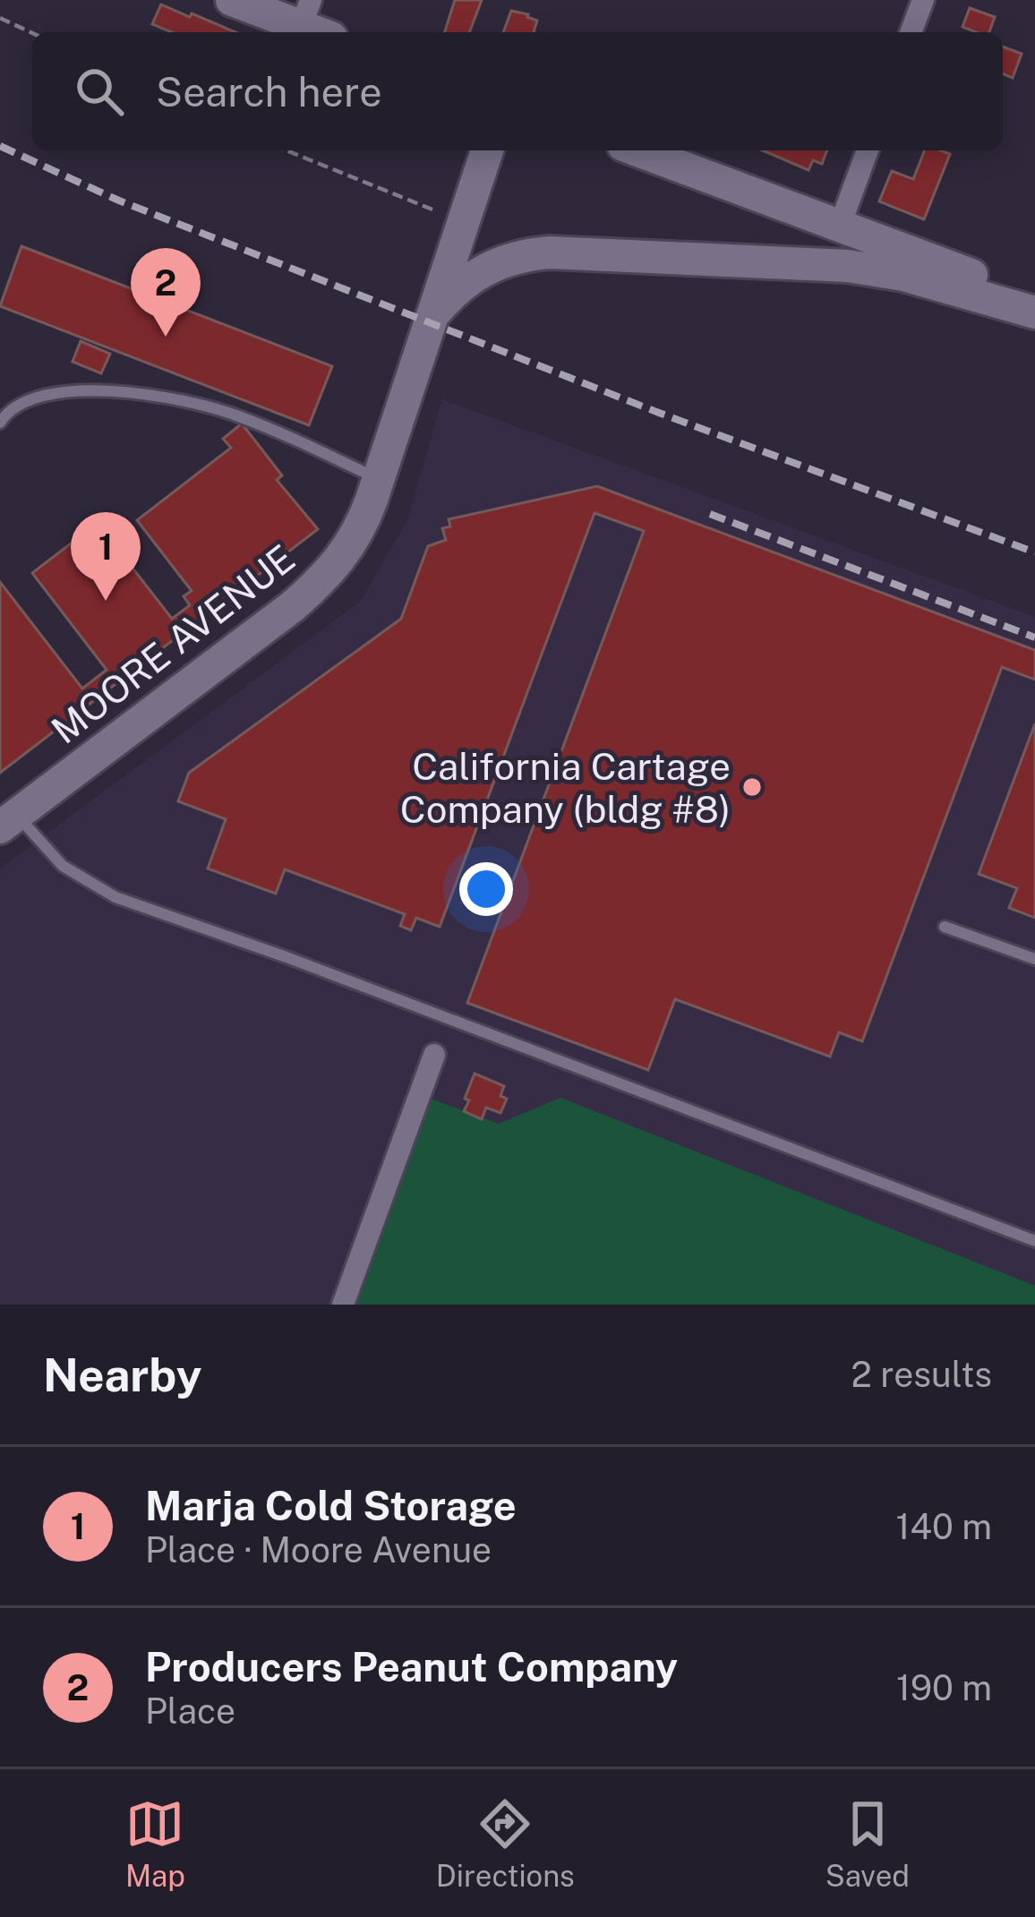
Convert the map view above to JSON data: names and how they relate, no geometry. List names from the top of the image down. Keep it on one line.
{"streets":{"street":["MOORE AVENUE"]},"places":["California Cartage Company (bldg #8)"],"page":{"search":"Search here","pins":["2","1"],"heading":["Nearby","2 results"],"list":[{"mark":"1","name":"Marja Cold Storage","note":"Place · Moore Avenue","value":"140 m"},{"mark":"2","name":"Producers Peanut Company","note":"Place","value":"190 m"}],"nav":["Map","Directions","Saved"]}}
